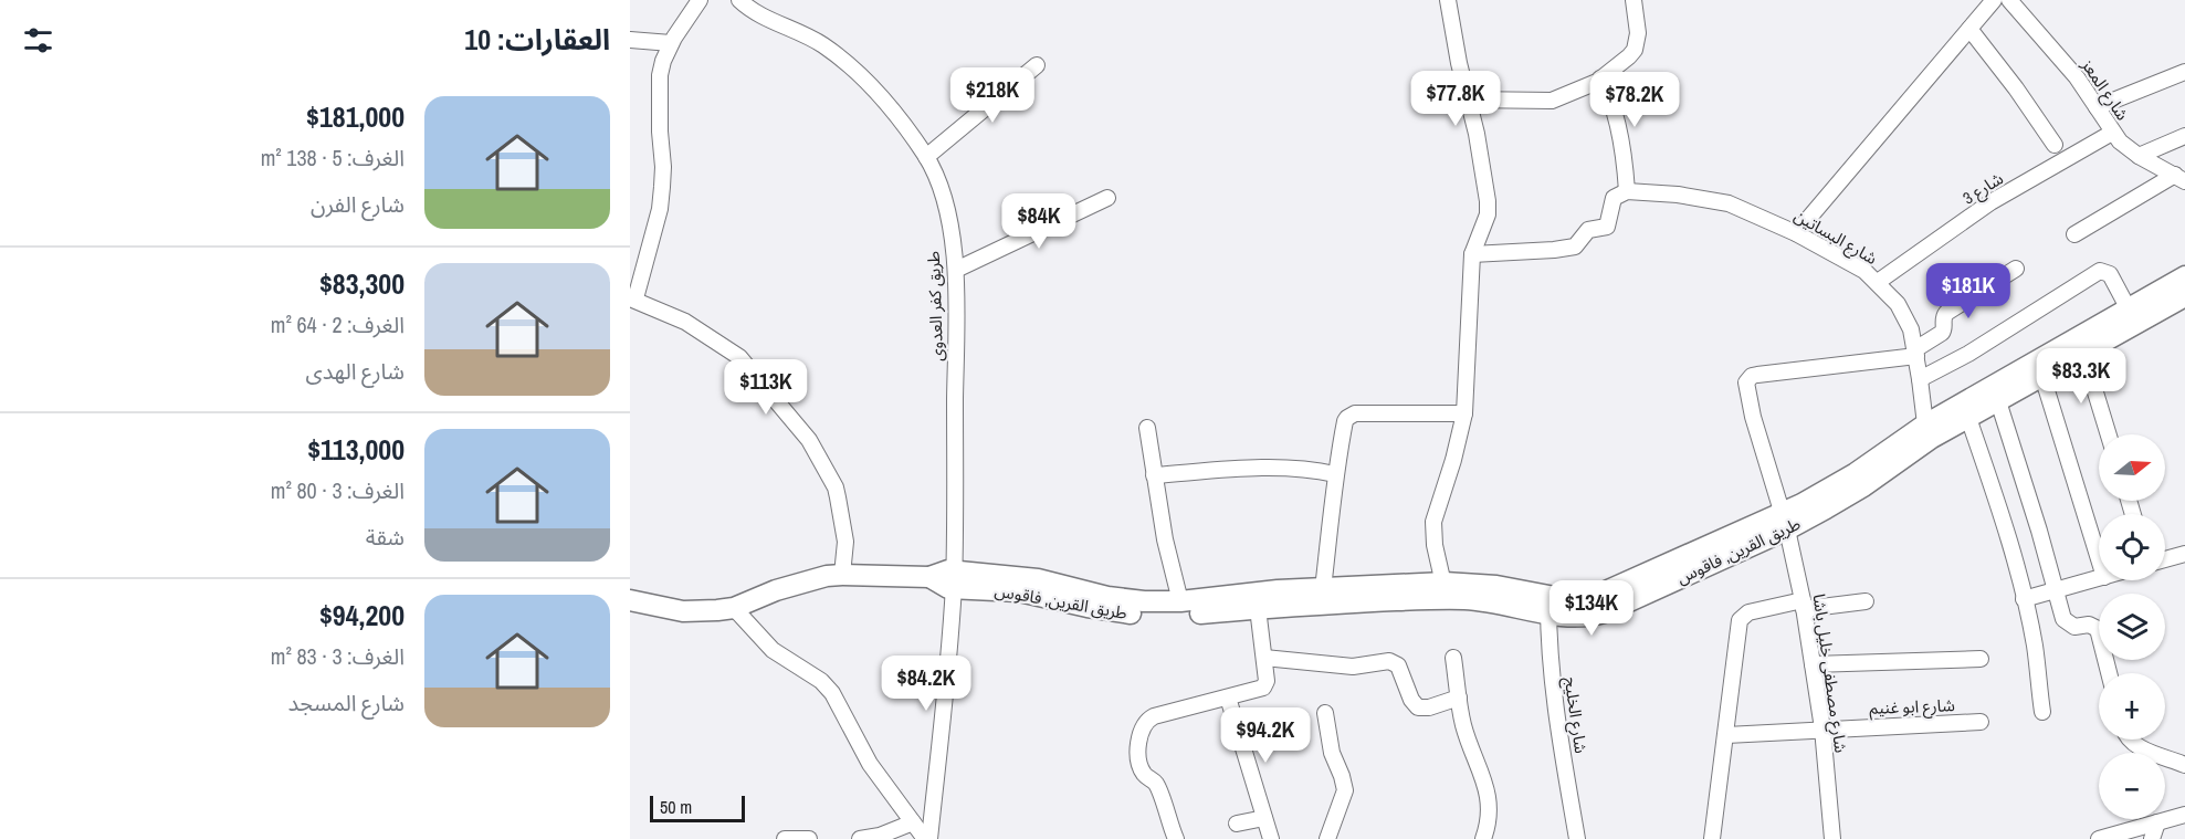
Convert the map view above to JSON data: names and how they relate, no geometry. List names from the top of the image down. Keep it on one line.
{"streets":{"main road":["طريق القرين, فاقوس"],"street":["شارع المعز","شارع 3","شارع البساتين","طريق كفر العدوى","شارع مصطفى خليل باشا","شارع ابو غنيم","شارع الخليج"]},"crossings":[["شارع المعز","شارع 3"],["شارع 3","شارع البساتين"],["شارع البساتين","طريق القرين, فاقوس"],["شارع البساتين","شارع مصطفى خليل باشا"],["طريق كفر العدوى","طريق القرين, فاقوس"],["طريق القرين, فاقوس","شارع مصطفى خليل باشا"],["طريق القرين, فاقوس","شارع الخليج"],["شارع مصطفى خليل باشا","شارع ابو غنيم"]],"scale_bar":"50 m","north":"right","page":{"heading":"العقارات: 10","price":["$218K","$77.8K","$78.2K","$84K","$181K","$83.3K","$113K","$134K","$84.2K","$94.2K"],"list":[{"name":"$181,000","note":"الغرف: 5 · 138 m² · شارع الفرن"},{"name":"$83,300","note":"الغرف: 2 · 64 m² · شارع الهدى"},{"name":"$113,000","note":"الغرف: 3 · 80 m² · شقة"},{"name":"$94,200","note":"الغرف: 3 · 83 m² · شارع المسجد"}],"map_buttons":["+","−"],"scale":"50 m"}}
